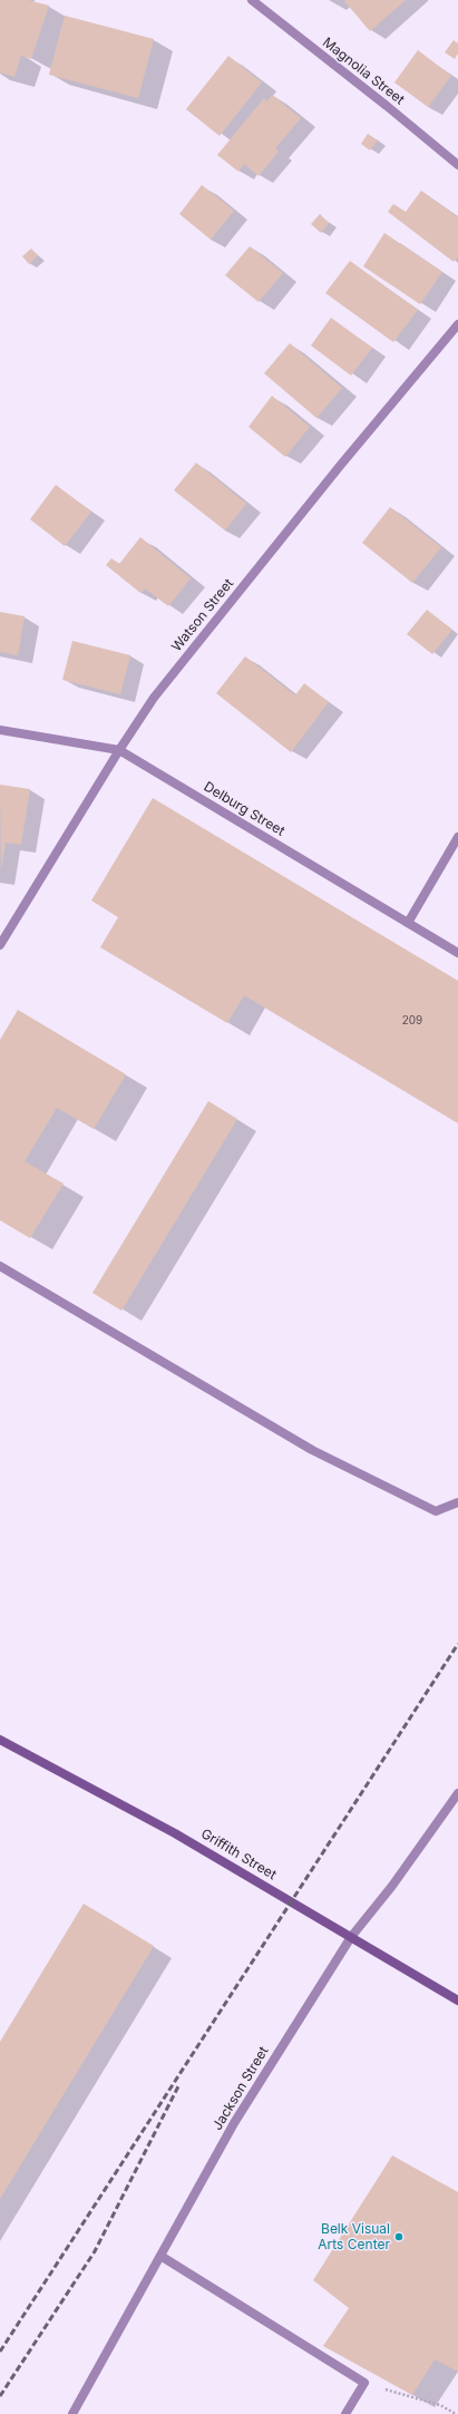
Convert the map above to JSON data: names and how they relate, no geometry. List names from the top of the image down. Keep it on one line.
{"streets":{"main road":["Griffith Street"],"street":["Magnolia Street","Watson Street","Delburg Street","Jackson Street"]},"crossings":[["Watson Street","Delburg Street"],["Griffith Street","Jackson Street"]],"places":["Belk Visual Arts Center"],"house_numbers":["209"]}
